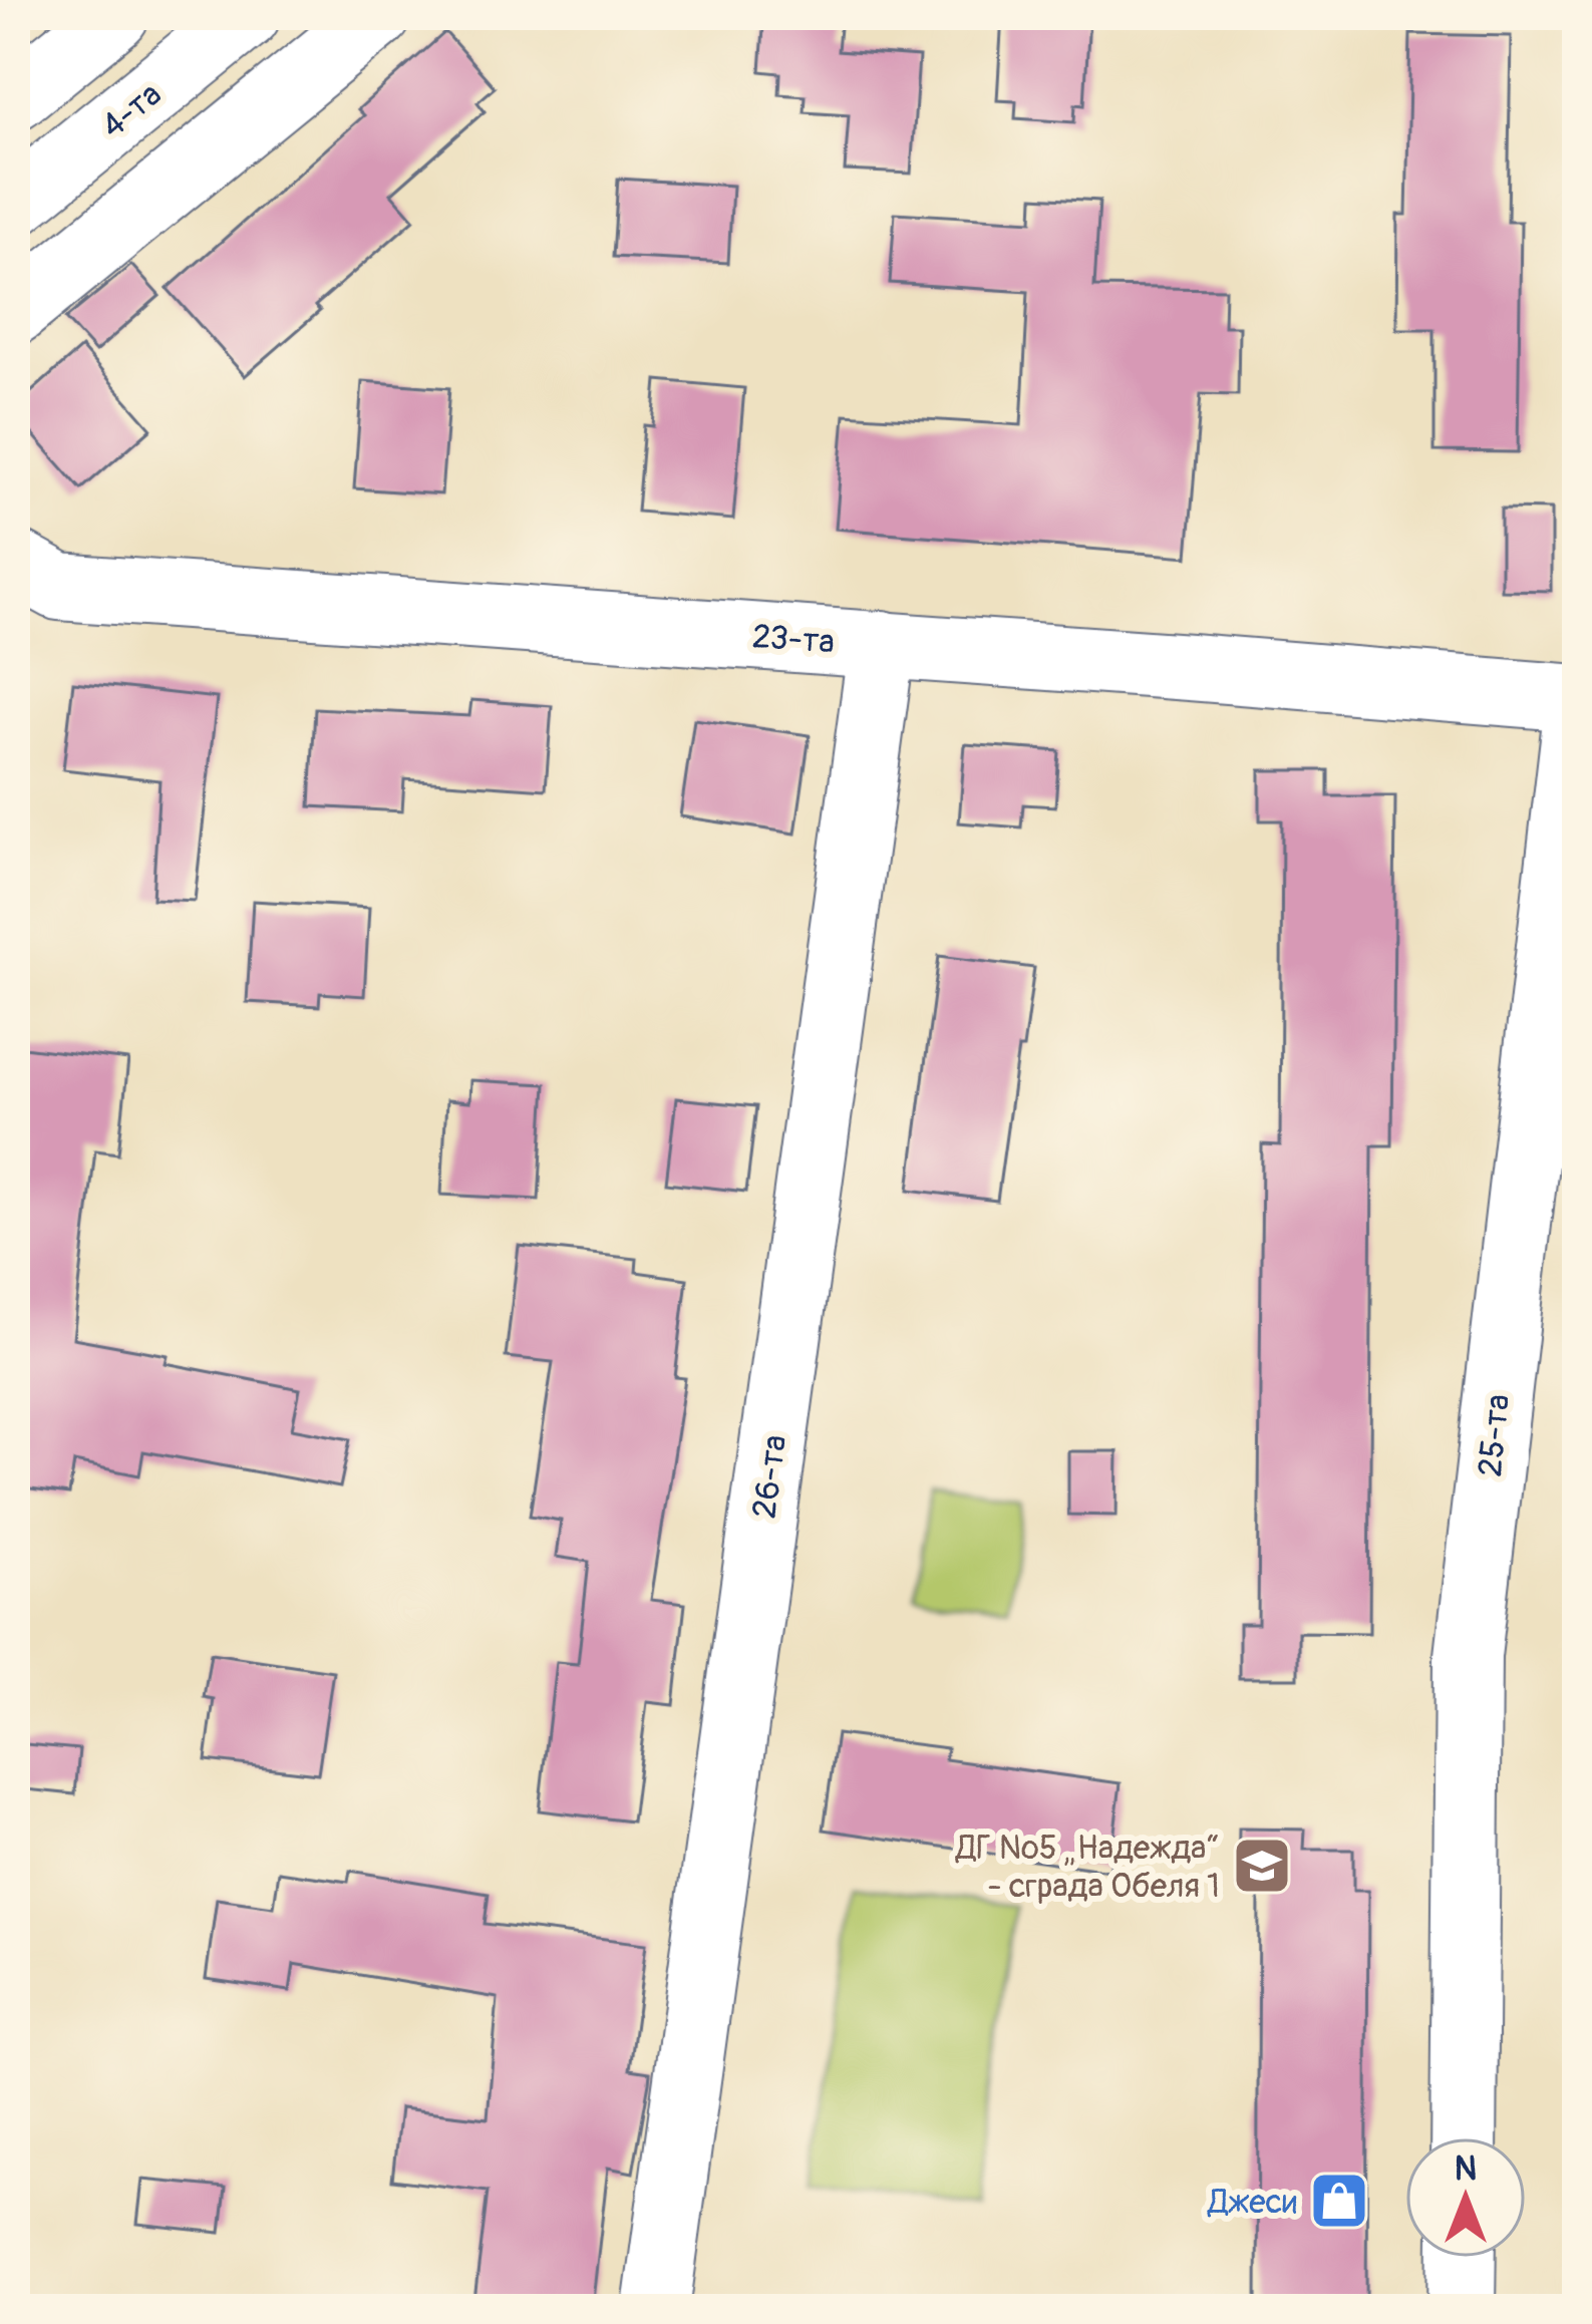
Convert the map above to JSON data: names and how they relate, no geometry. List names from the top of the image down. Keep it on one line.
{"streets":{"street":["4-та","23-та","25-та","26-та"]},"crossings":[["23-та","26-та"]],"places":{"school or university":["ДГ №5 „Надежда“ - сграда Обеля 1"],"shop":["Джеси"]},"north":"top"}
